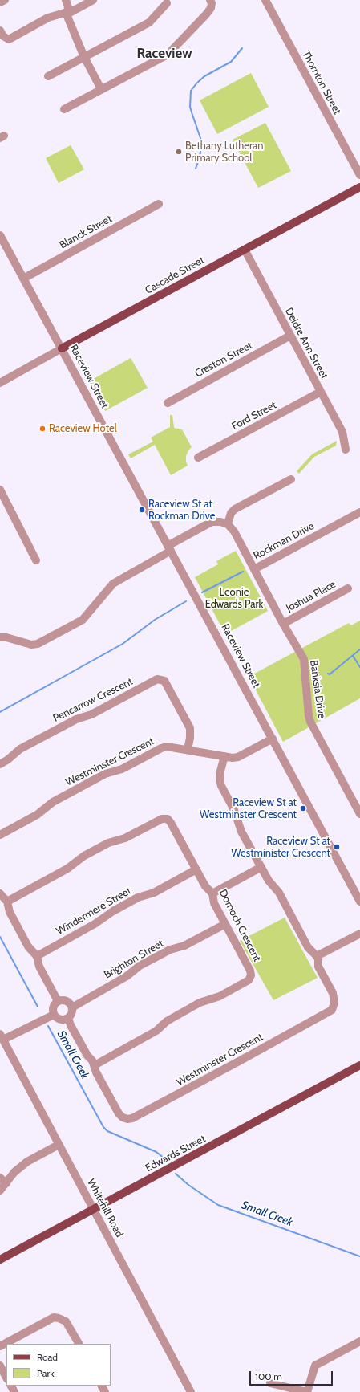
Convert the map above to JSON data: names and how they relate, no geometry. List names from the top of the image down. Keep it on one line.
{"streets":{"main road":["Cascade Street","Edwards Street"],"street":["Thornton Street","Blanck Street","Deidre Ann Street","Creston Street","Raceview Street","Ford Street","Rockman Drive","Joshua Place","Banksia Drive","Pencarrow Crescent","Westminster Crescent","Windermere Street","Dornoch Crescent","Brighton Street","Whitehill Road"]},"crossings":[["Blanck Street","Raceview Street"],["Cascade Street","Deidre Ann Street"],["Cascade Street","Raceview Street"],["Deidre Ann Street","Creston Street"],["Deidre Ann Street","Ford Street"],["Raceview Street","Westminster Crescent"],["Rockman Drive","Banksia Drive"],["Joshua Place","Banksia Drive"],["Pencarrow Crescent","Westminster Crescent"],["Westminster Crescent","Dornoch Crescent"],["Westminster Crescent","Brighton Street"],["Windermere Street","Dornoch Crescent"],["Dornoch Crescent","Brighton Street"],["Edwards Street","Whitehill Road"]],"districts":["Raceview"],"water":["Small Creek"],"parks":["Leonie Edwards Park"],"places":["Bethany Lutheran Primary School","Raceview Hotel","Raceview St at Rockman Drive","Raceview St at Westminster Crescent","Raceview St at Westminister Crescent"],"legend":["Road","Park"],"scale_bar":"100 m"}
